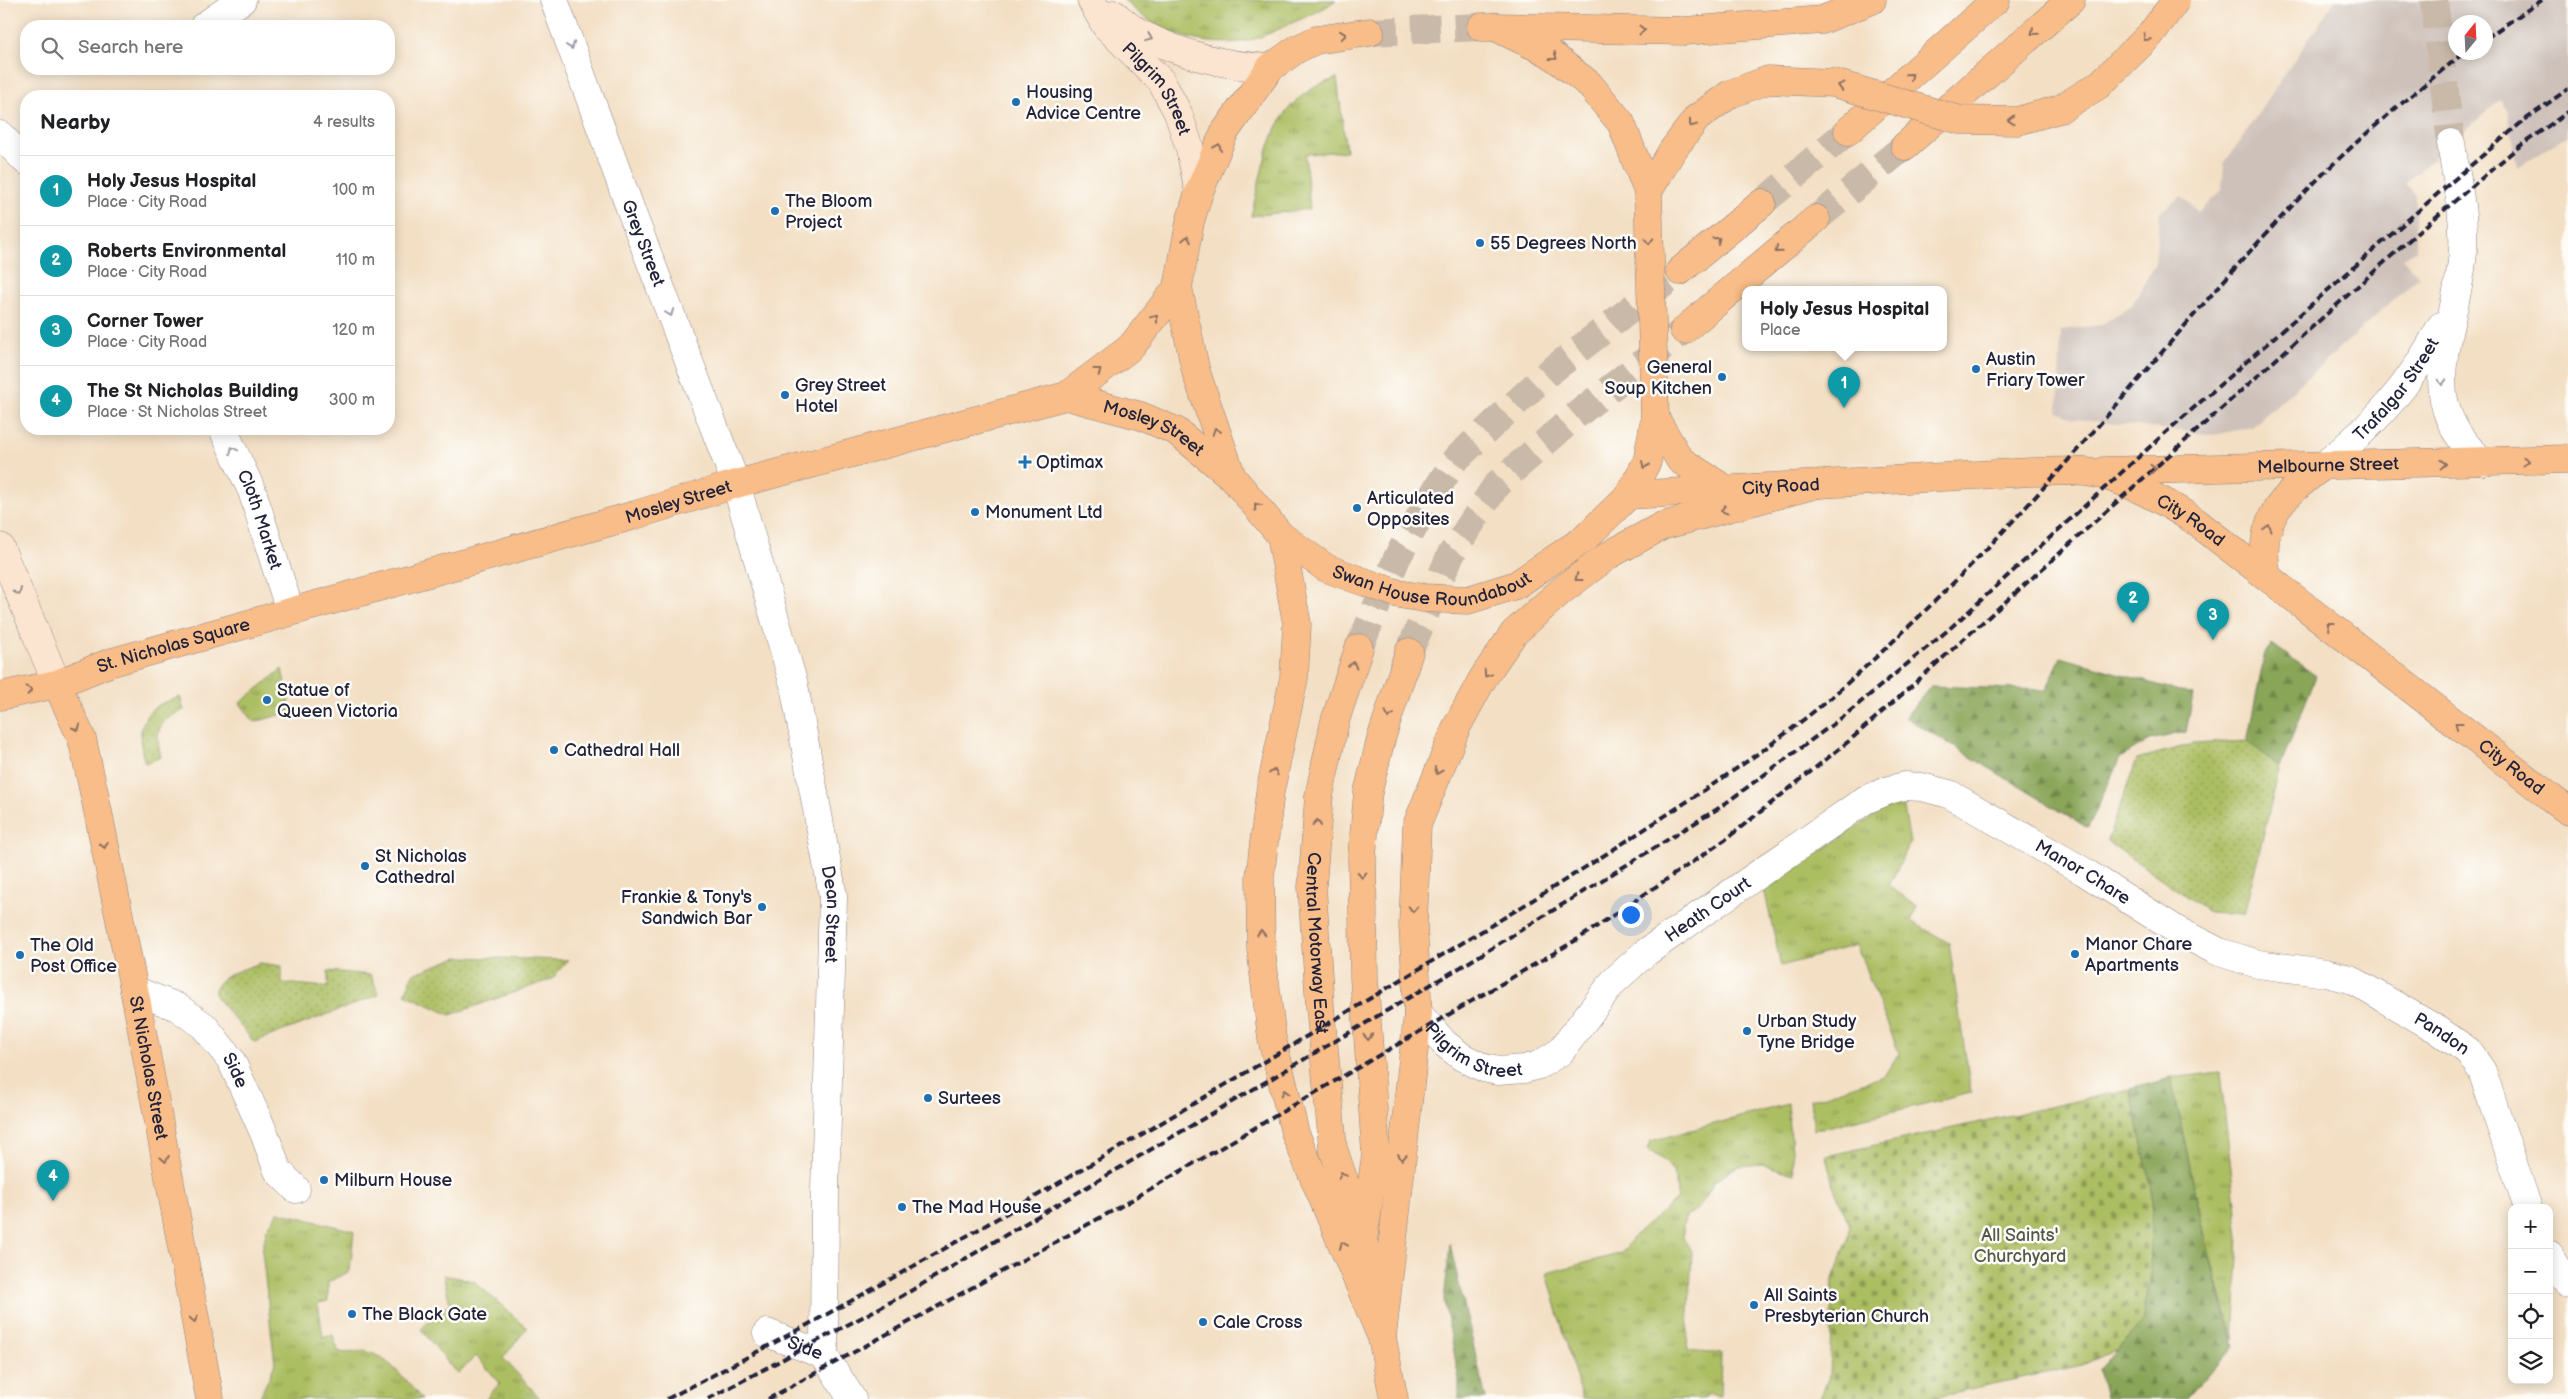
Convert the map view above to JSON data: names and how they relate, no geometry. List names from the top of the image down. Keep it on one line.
{"streets":{"main road":["Mosley Street","Melbourne Street","City Road","Swan House Roundabout","St. Nicholas Square","Central Motorway East","St Nicholas Street"],"street":["Pilgrim Street","Grey Street","Trafalgar Street","Cloth Market","Manor Chare","Heath Court","Dean Street","Pandon","Side"]},"crossings":[["Pilgrim Street","Swan House Roundabout"],["Pilgrim Street","Heath Court"],["Grey Street","Mosley Street"],["Grey Street","Dean Street"],["Trafalgar Street","Melbourne Street"],["Mosley Street","Cloth Market"],["Mosley Street","Swan House Roundabout"],["Mosley Street","St. Nicholas Square"],["Mosley Street","Dean Street"],["Melbourne Street","City Road"],["City Road","Swan House Roundabout"],["Cloth Market","St. Nicholas Square"],["St. Nicholas Square","St Nicholas Street"],["Manor Chare","Heath Court"],["Manor Chare","Pandon"],["Dean Street","Side"],["St Nicholas Street","Side"]],"one_way":["Grey Street","Melbourne Street","Cloth Market","St Nicholas Street"],"parks":["All Saints' Churchyard"],"places":{"other":["Housing Advice Centre","The Bloom Project","55 Degrees North","Austin Friary Tower","General Soup Kitchen","Grey Street Hotel","Articulated Opposites","Monument Ltd","Statue of Queen Victoria","Cathedral Hall","St Nicholas Cathedral","Frankie & Tony's Sandwich Bar","Manor Chare Apartments","The Old Post Office","Urban Study Tyne Bridge","Surtees","Milburn House","The Mad House","All Saints Presbyterian Church","The Black Gate","Cale Cross"],"health":["Optimax"]},"north":"top","page":{"search":"Search here","heading":["Nearby","4 results"],"list":[{"mark":"1","name":"Holy Jesus Hospital","note":"Place · City Road","value":"100 m"},{"mark":"2","name":"Roberts Environmental","note":"Place · City Road","value":"110 m"},{"mark":"3","name":"Corner Tower","note":"Place · City Road","value":"120 m"},{"mark":"4","name":"The St Nicholas Building","note":"Place · St Nicholas Street","value":"300 m"}],"popup":["Holy Jesus Hospital","Place"],"pins":["1","2","3","4"],"map_buttons":["+","−"]}}
